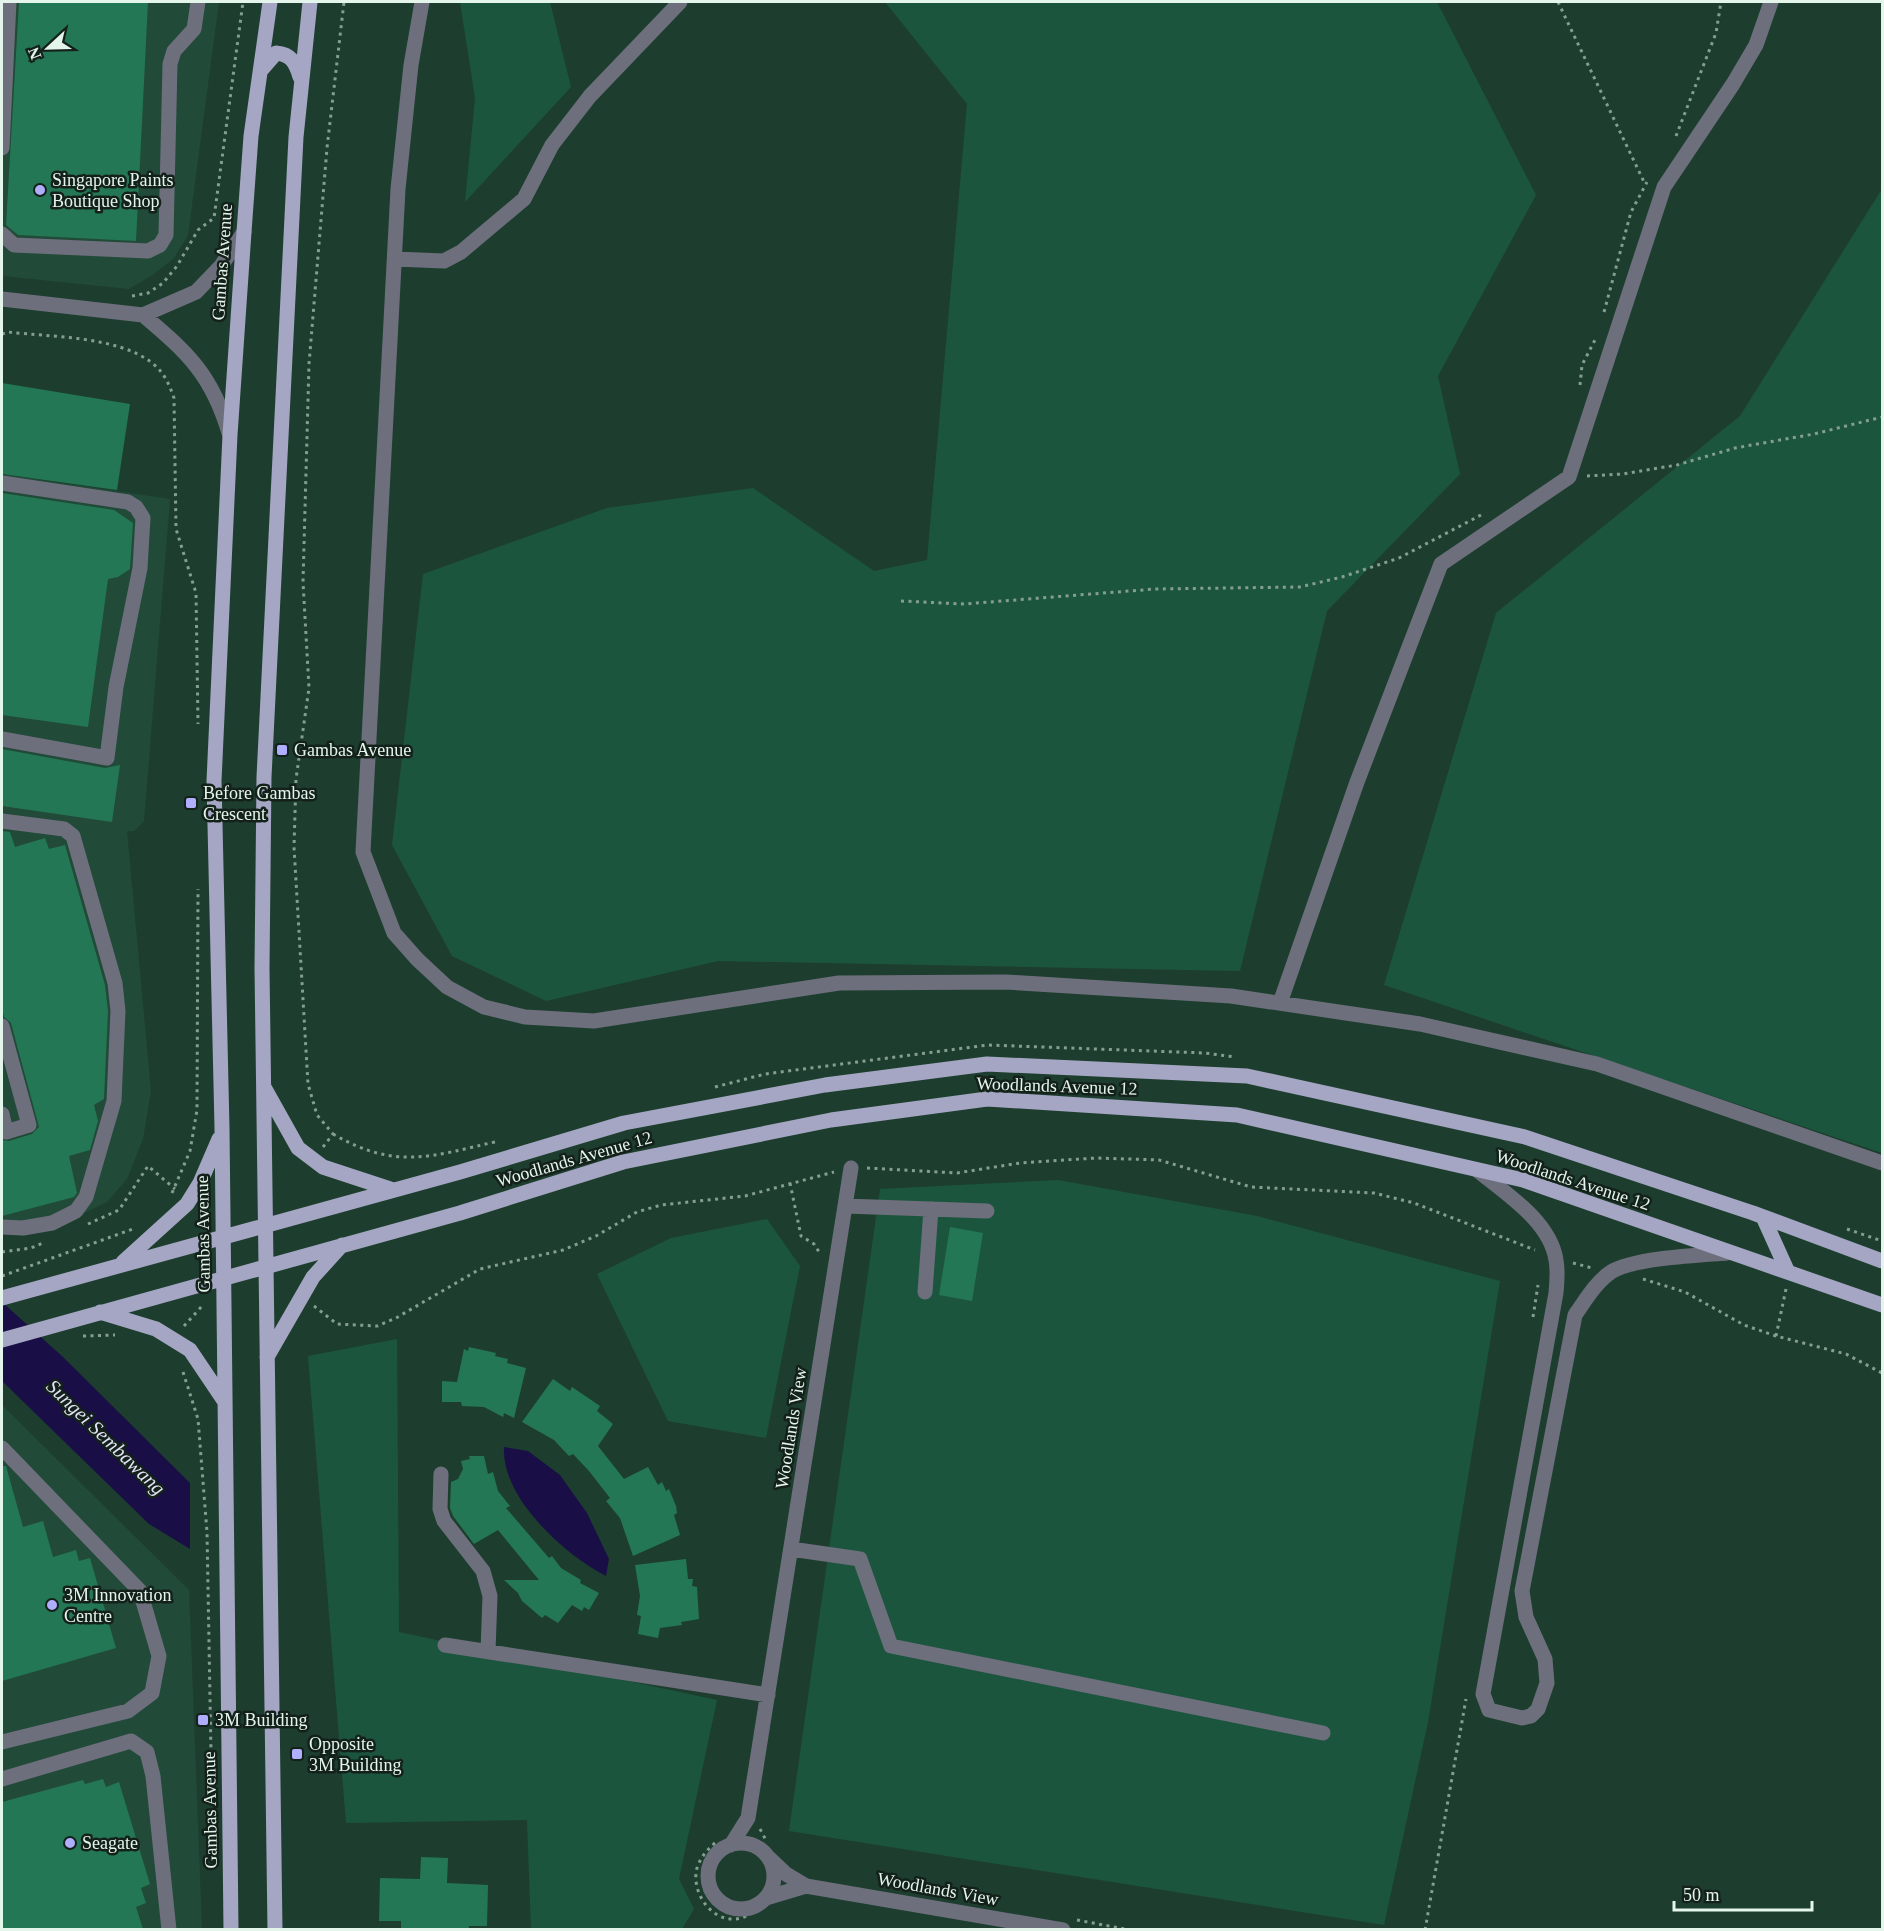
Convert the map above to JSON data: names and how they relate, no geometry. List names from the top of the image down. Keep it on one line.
{"streets":{"main road":["Gambas Avenue","Woodlands Avenue 12"],"street":["Woodlands View"]},"crossings":[["Gambas Avenue","Woodlands Avenue 12"]],"water":["Sungei Sembawang"],"places":{"other":["Singapore Paints Boutique Shop","3M Innovation Centre","Seagate"],"transit":["Gambas Avenue","Before Gambas Crescent","3M Building","Opposite 3M Building"]},"scale_bar":"50 m","north":"left"}
